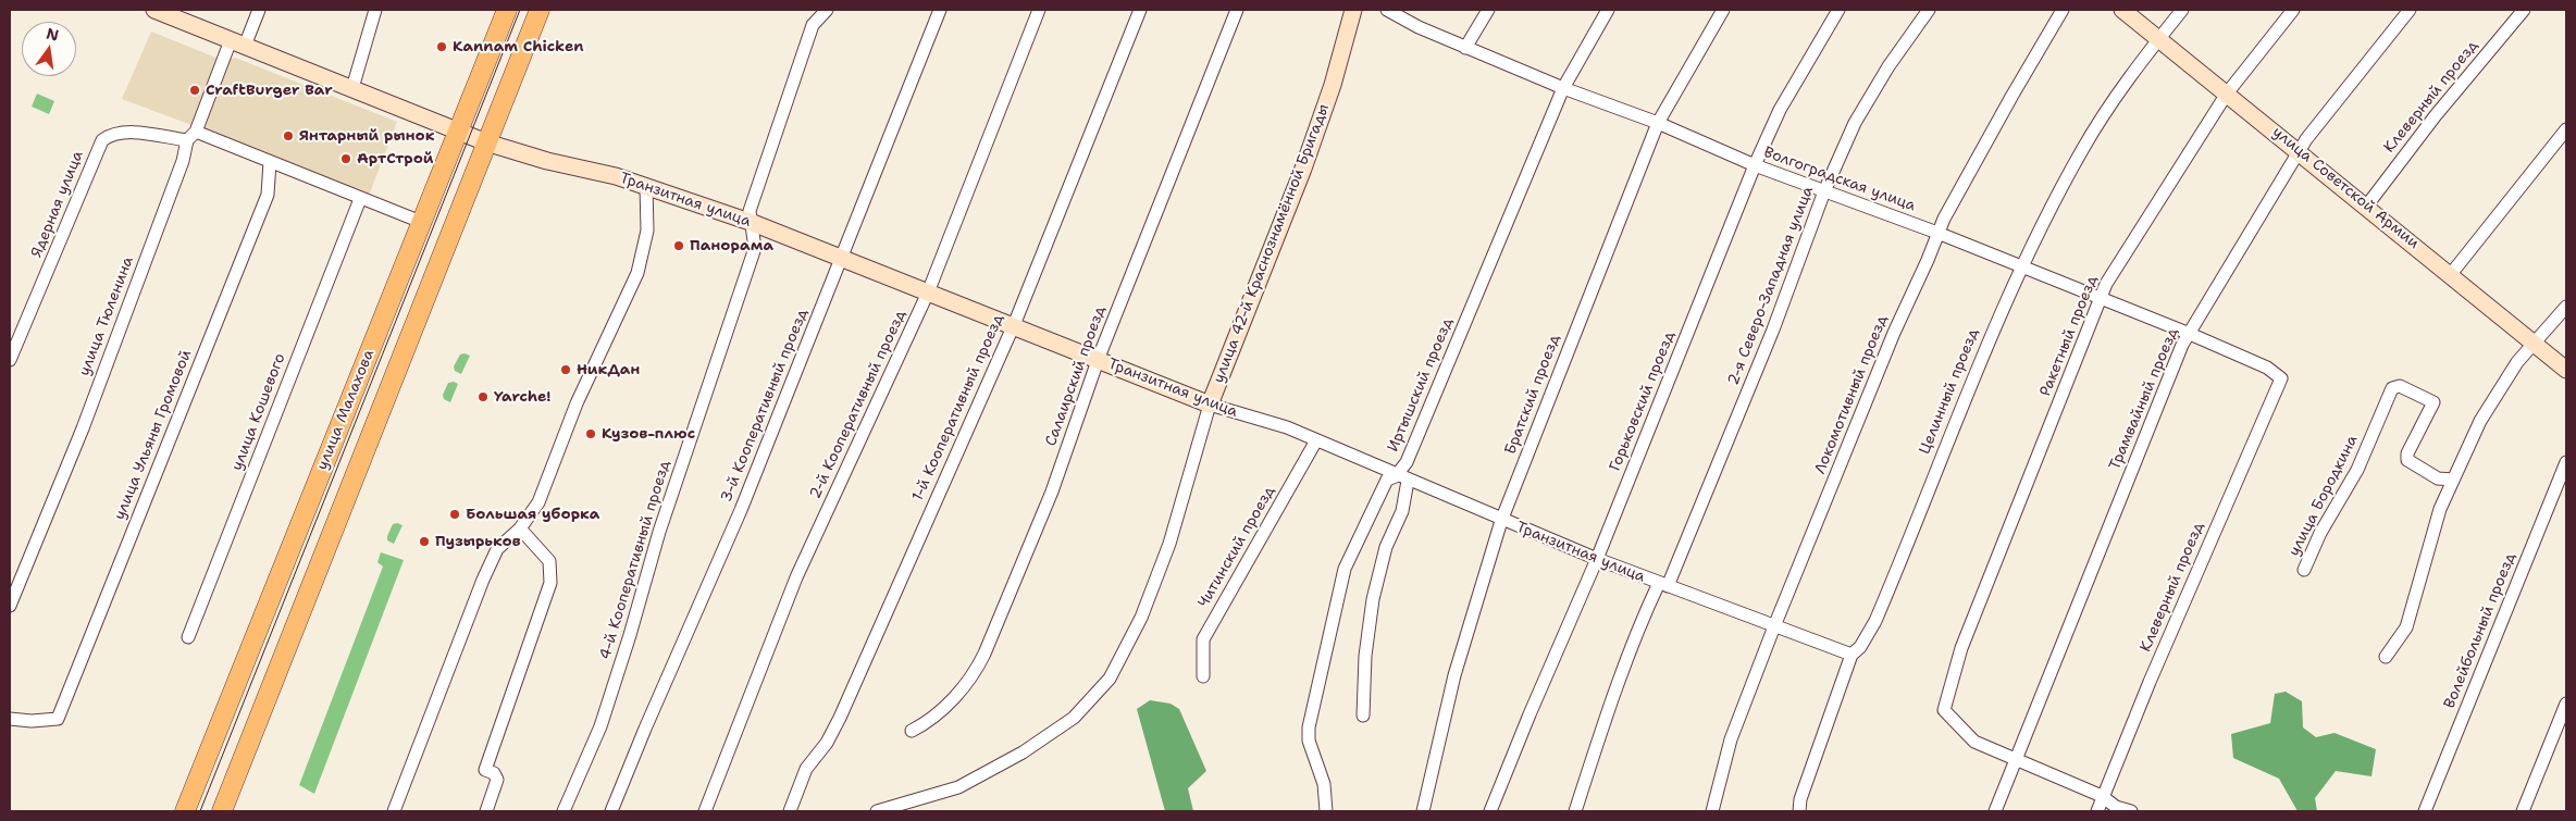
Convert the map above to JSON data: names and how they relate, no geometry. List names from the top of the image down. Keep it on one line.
{"streets":{"main road":["улица Малахова"],"street":["Клеверный проезд","Волгоградская улица","улица Советской Армии","Транзитная улица","Ядерная улица","улица 42-й Краснознамённой Бригады","2-я Северо-Западная улица","улица Тюленина","Ракетный проезд","Салаирский проезд","Иртышский проезд","Целинный проезд","Братский проезд","Локомотивный проезд","Трамвайный проезд","Горьковский проезд","2-й Кооперативный проезд","3-й Кооперативный проезд","1-й Кооперативный проезд","улица Кошевого","улица Ульяны Громовой","улица Бородкина","Читинский проезд","4-й Кооперативный проезд","Волейбольный проезд"]},"crossings":[["Клеверный проезд","Волгоградская улица"],["Клеверный проезд","улица Советской Армии"],["Волгоградская улица","2-я Северо-Западная улица"],["Волгоградская улица","Ракетный проезд"],["Волгоградская улица","Иртышский проезд"],["Волгоградская улица","Целинный проезд"],["Волгоградская улица","Братский проезд"],["Волгоградская улица","Локомотивный проезд"],["Волгоградская улица","Трамвайный проезд"],["Волгоградская улица","Горьковский проезд"],["улица Советской Армии","Ракетный проезд"],["улица Советской Армии","Целинный проезд"],["улица Советской Армии","Трамвайный проезд"],["Транзитная улица","улица 42-й Краснознамённой Бригады"],["Транзитная улица","2-я Северо-Западная улица"],["Транзитная улица","улица Тюленина"],["Транзитная улица","Салаирский проезд"],["Транзитная улица","Иртышский проезд"],["Транзитная улица","Целинный проезд"],["Транзитная улица","Братский проезд"],["Транзитная улица","Локомотивный проезд"],["Транзитная улица","Горьковский проезд"],["Транзитная улица","2-й Кооперативный проезд"],["Транзитная улица","3-й Кооперативный проезд"],["Транзитная улица","1-й Кооперативный проезд"],["Транзитная улица","улица Малахова"],["Транзитная улица","Читинский проезд"],["Транзитная улица","4-й Кооперативный проезд"],["Ядерная улица","улица Тюленина"],["Ракетный проезд","Трамвайный проезд"]],"places":["Kannam Chicken","CraftBurger Bar","Янтарный рынок","АртСтрой","Панорама","НикДан","Yarche!","Кузов-плюс","Большая уборка","Пузырьков"],"north":"top"}
